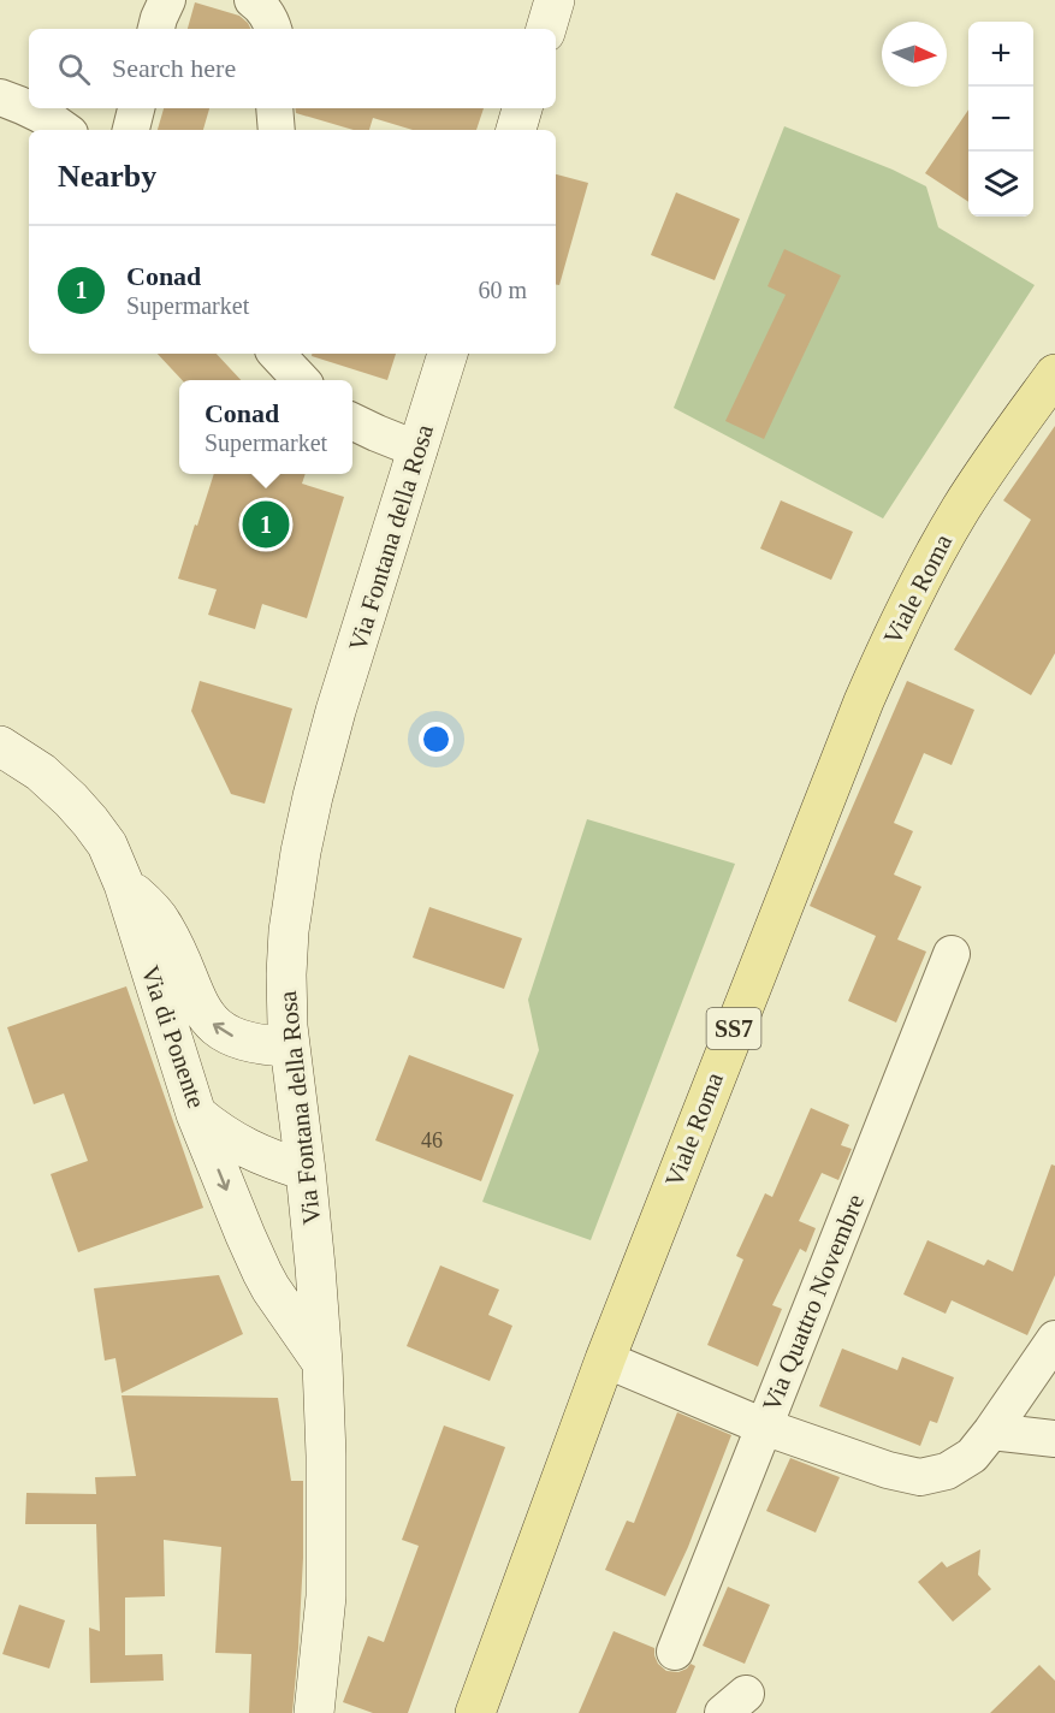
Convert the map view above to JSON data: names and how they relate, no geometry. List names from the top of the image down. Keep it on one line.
{"streets":{"main road":["Via Fontana della Rosa","Viale Roma","SS7","Via di Ponente"],"street":["Via Quattro Novembre"]},"crossings":[["Via Fontana della Rosa","Via di Ponente"]],"house_numbers":["46"],"north":"right","page":{"map_buttons":["+","−"],"search":"Search here","heading":"Nearby","list":[{"mark":"1","name":"Conad","note":"Supermarket","value":"60 m"}],"popup":["Conad","Supermarket"],"pins":"1"}}
